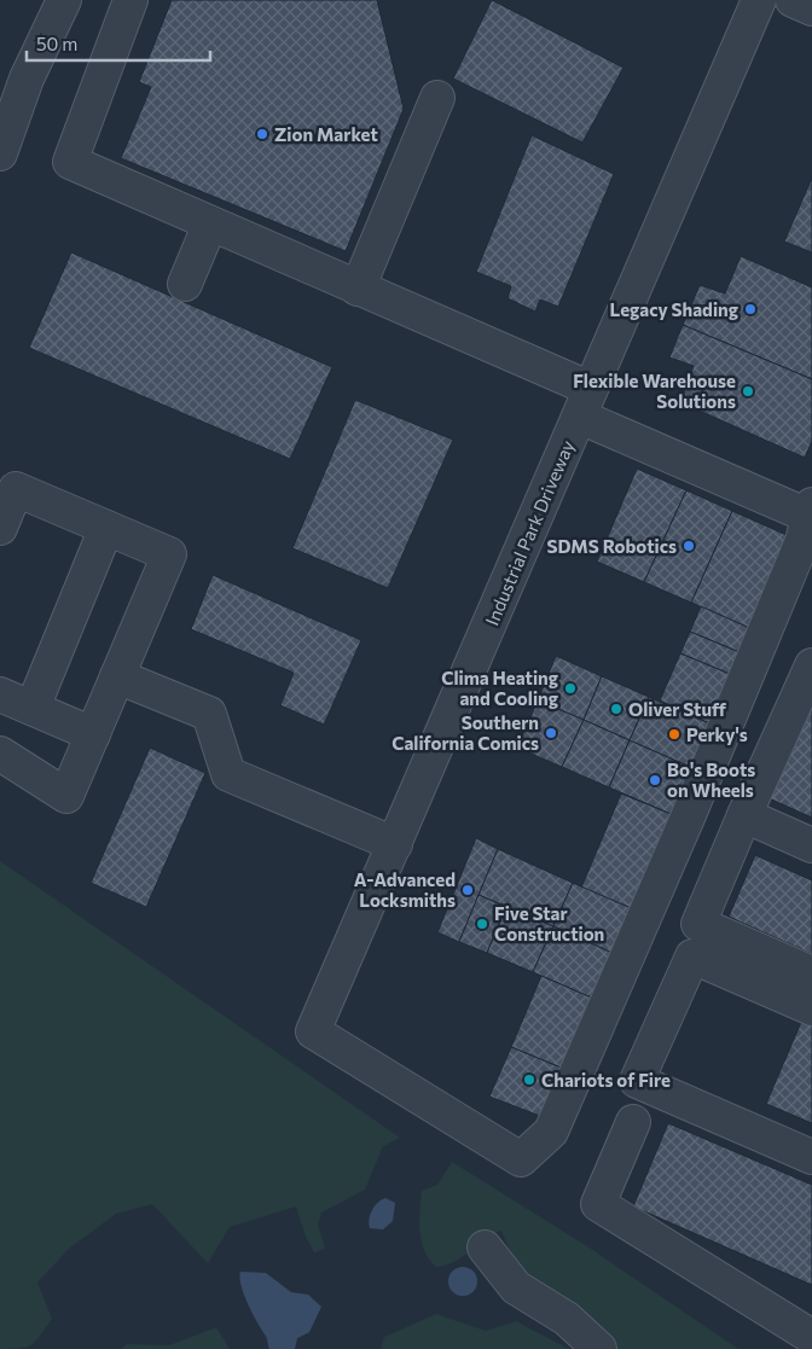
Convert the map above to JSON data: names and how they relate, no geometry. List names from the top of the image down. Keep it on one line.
{"streets":{"street":["Industrial Park Driveway"]},"places":["Zion Market","Legacy Shading","Flexible Warehouse Solutions","SDMS Robotics","Clima Heating and Cooling","Oliver Stuff","Southern California Comics","Perky's","Bo's Boots on Wheels","A-Advanced Locksmiths","Five Star Construction","Chariots of Fire"],"scale_bar":"50 m"}
